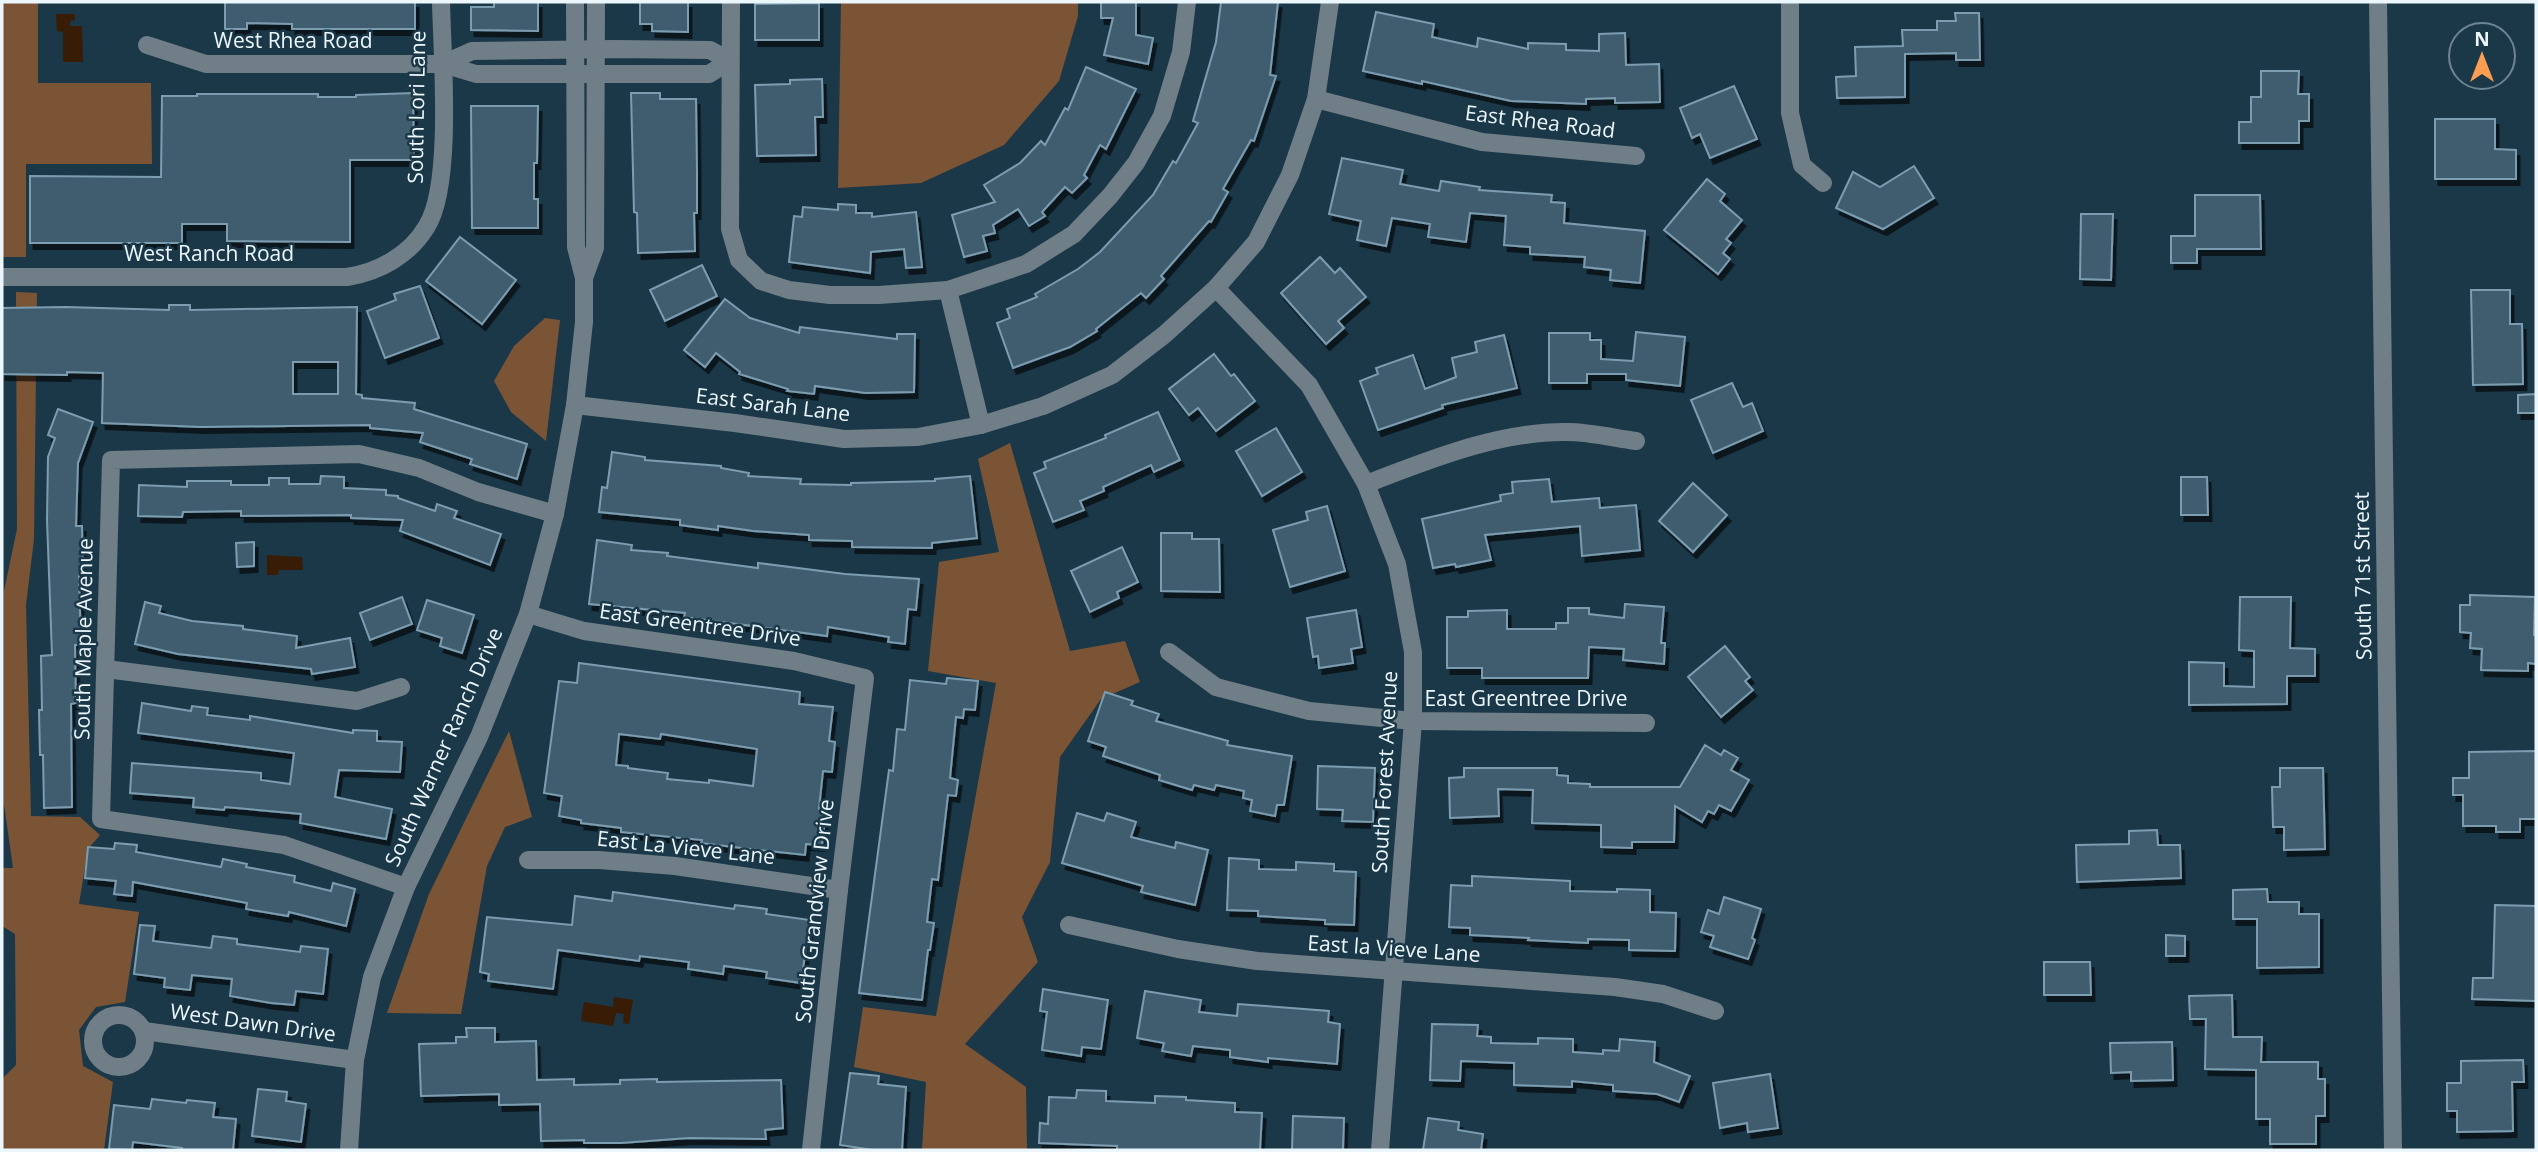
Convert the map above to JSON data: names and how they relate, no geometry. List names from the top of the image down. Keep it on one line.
{"streets":{"street":["West Rhea Road","South Lori Lane","East Rhea Road","West Ranch Road","East Sarah Lane","South 71st Street","East Greentree Drive","South Maple Avenue","South Warner Ranch Drive","South Forest Avenue","East La Vieve Lane","South Grandview Drive","East la Vieve Lane","West Dawn Drive"]},"crossings":[["West Rhea Road","South Lori Lane"],["West Rhea Road","South Warner Ranch Drive"],["South Lori Lane","West Ranch Road"],["East Rhea Road","East Sarah Lane"],["East Sarah Lane","South Warner Ranch Drive"],["East Sarah Lane","South Forest Avenue"],["East Greentree Drive","South Warner Ranch Drive"],["East Greentree Drive","South Forest Avenue"],["East Greentree Drive","South Grandview Drive"],["South Maple Avenue","South Warner Ranch Drive"],["South Warner Ranch Drive","West Dawn Drive"],["South Forest Avenue","East la Vieve Lane"],["East La Vieve Lane","South Grandview Drive"]],"north":"top"}
